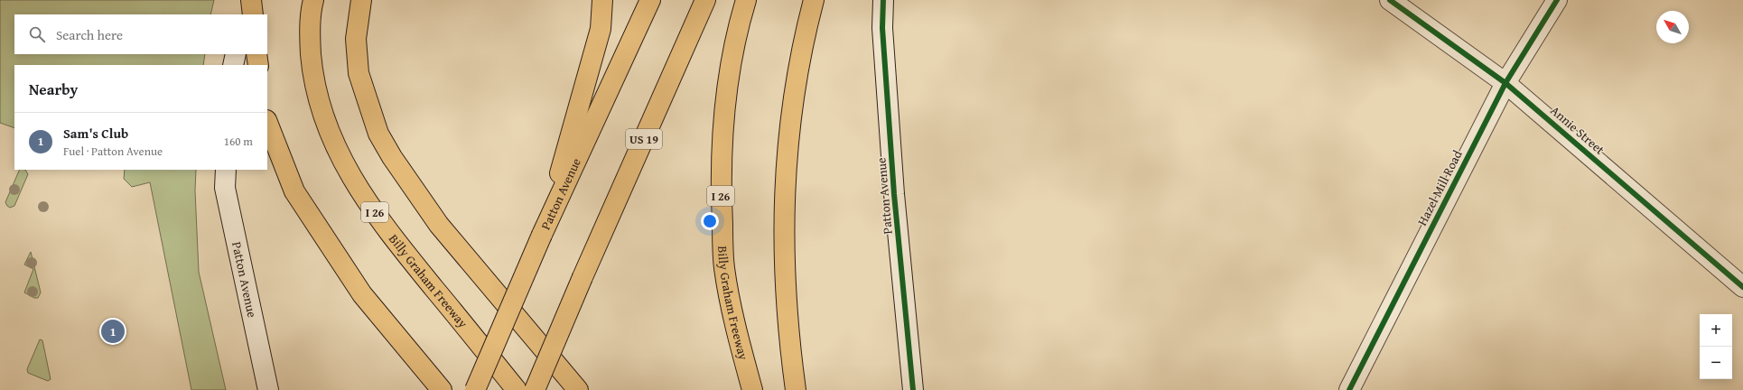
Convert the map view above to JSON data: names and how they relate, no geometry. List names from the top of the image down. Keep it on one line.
{"streets":{"main road":["US 19","Patton Avenue","I 26","Billy Graham Freeway"],"street":["Annie Street","Hazel Mill Road"]},"crossings":[["Annie Street","Hazel Mill Road"]],"north":"top left","page":{"search":"Search here","heading":"Nearby","list":[{"mark":"1","name":"Sam's Club","note":"Fuel · Patton Avenue","value":"160 m"}],"map_buttons":["+","−"],"pins":"1"}}
